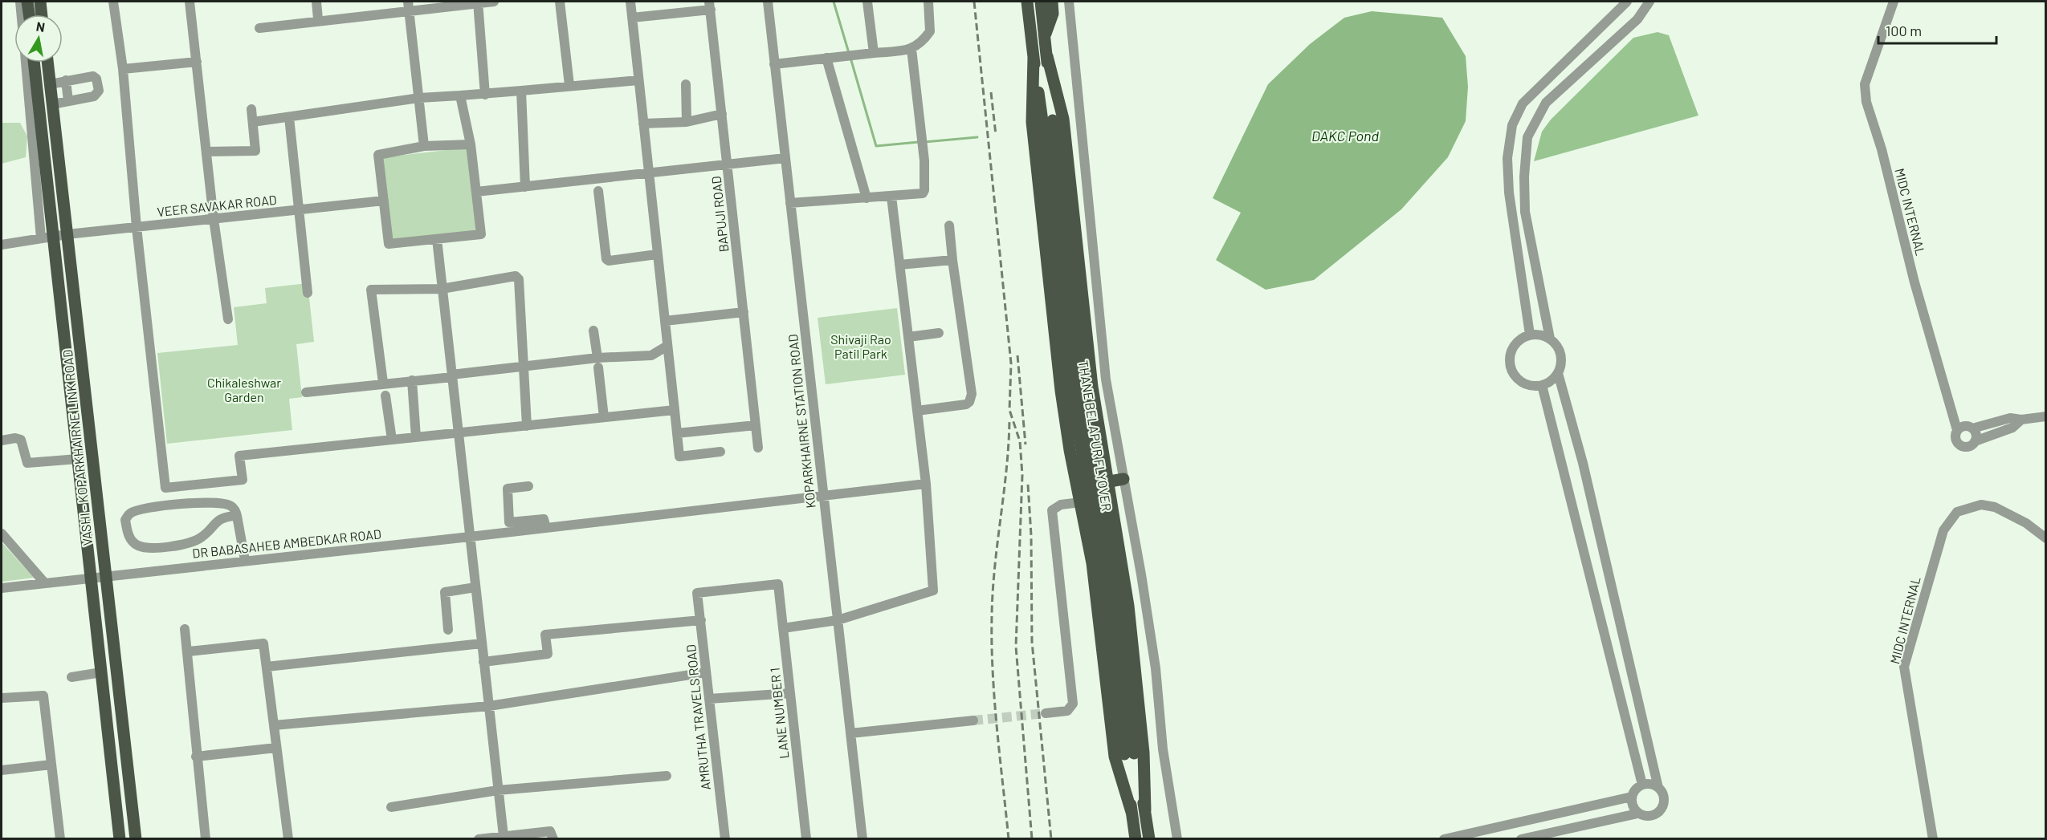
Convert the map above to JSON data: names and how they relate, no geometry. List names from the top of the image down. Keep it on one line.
{"streets":{"main road":["THANE BELAPUR FLYOVER","VASHI - KOPARKHAIRNE LINK ROAD"],"street":["VEER SAVAKAR ROAD","MIDC INTERNAL","BAPUJI ROAD","KOPARKHAIRNE STATION ROAD","DR BABASAHEB AMBEDKAR ROAD","LANE NUMBER 1","AMRUTHA TRAVELS ROAD"]},"crossings":[["VEER SAVAKAR ROAD","VASHI - KOPARKHAIRNE LINK ROAD"],["KOPARKHAIRNE STATION ROAD","DR BABASAHEB AMBEDKAR ROAD"],["VASHI - KOPARKHAIRNE LINK ROAD","DR BABASAHEB AMBEDKAR ROAD"],["LANE NUMBER 1","AMRUTHA TRAVELS ROAD"]],"water":["DAKC Pond"],"parks":["Shivaji Rao Patil Park","Chikaleshwar Garden"],"scale_bar":"100 m","north":"top"}
